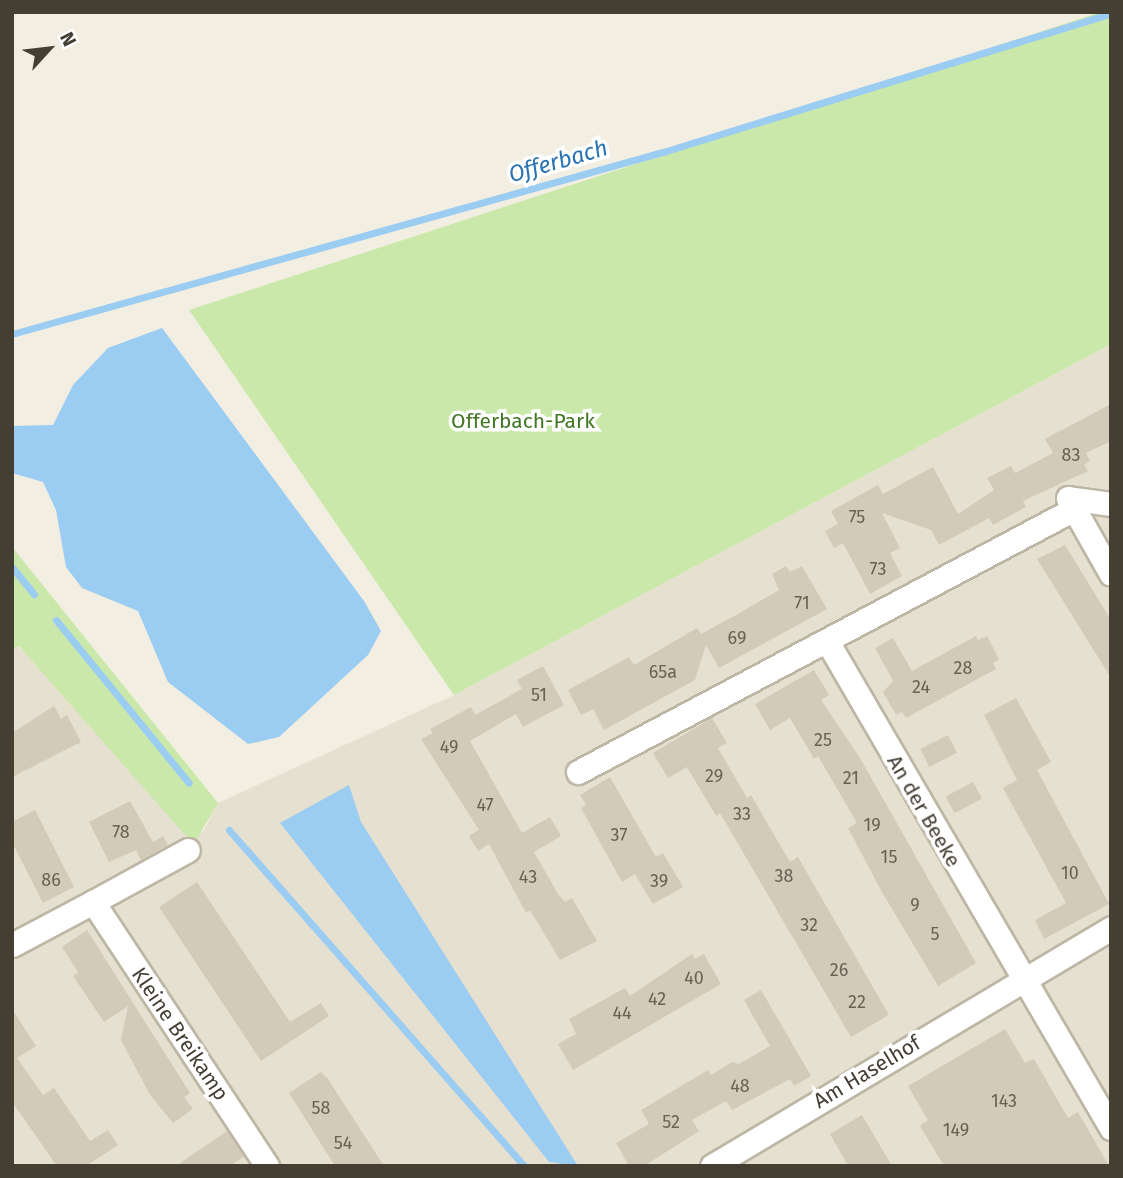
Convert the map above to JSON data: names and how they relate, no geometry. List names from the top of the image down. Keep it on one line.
{"streets":{"street":["An der Beeke","Kleine Breikamp","Am Haselhof"]},"crossings":[["An der Beeke","Am Haselhof"]],"water":["Offerbach"],"parks":["Offerbach-Park"],"house_numbers":["83","75","73","71","69","28","65a","24","51","25","49","29","21","47","33","19","78","37","15","10","38","43","86","39","9","32","5","26","40","42","22","44","48","143","58","52","149","54"],"north":"top right"}
